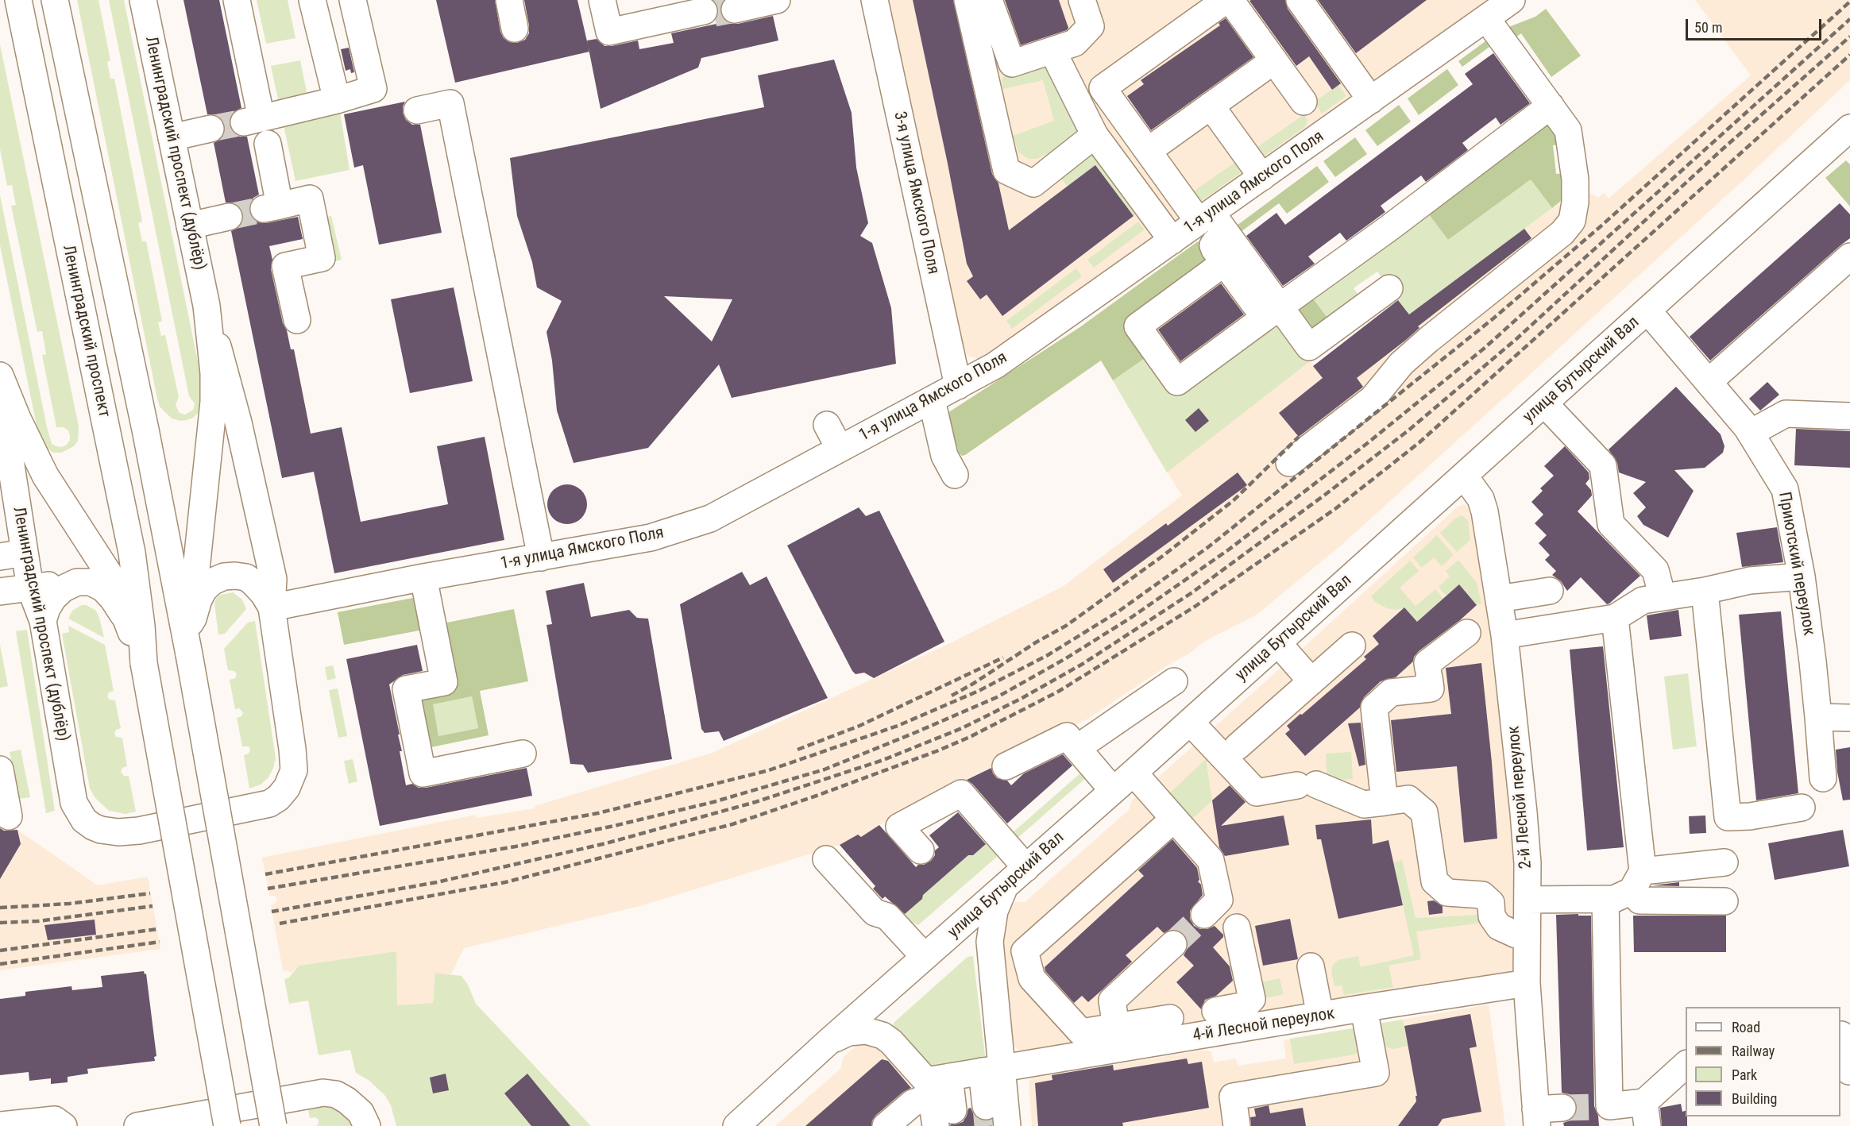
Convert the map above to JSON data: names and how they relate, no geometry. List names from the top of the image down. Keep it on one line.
{"streets":{"street":["Ленинградский проспект (дублёр)","1-я улица Ямского Поля","3-я улица Ямского Поля","Ленинградский проспект","улица Бутырский Вал","Приютский переулок","2-й Лесной переулок","4-й Лесной переулок"]},"crossings":[["Ленинградский проспект (дублёр)","1-я улица Ямского Поля"],["Ленинградский проспект (дублёр)","Ленинградский проспект"],["1-я улица Ямского Поля","3-я улица Ямского Поля"],["улица Бутырский Вал","Приютский переулок"],["улица Бутырский Вал","2-й Лесной переулок"],["2-й Лесной переулок","4-й Лесной переулок"]],"legend":["Road","Railway","Park","Building"],"scale_bar":"50 m"}
